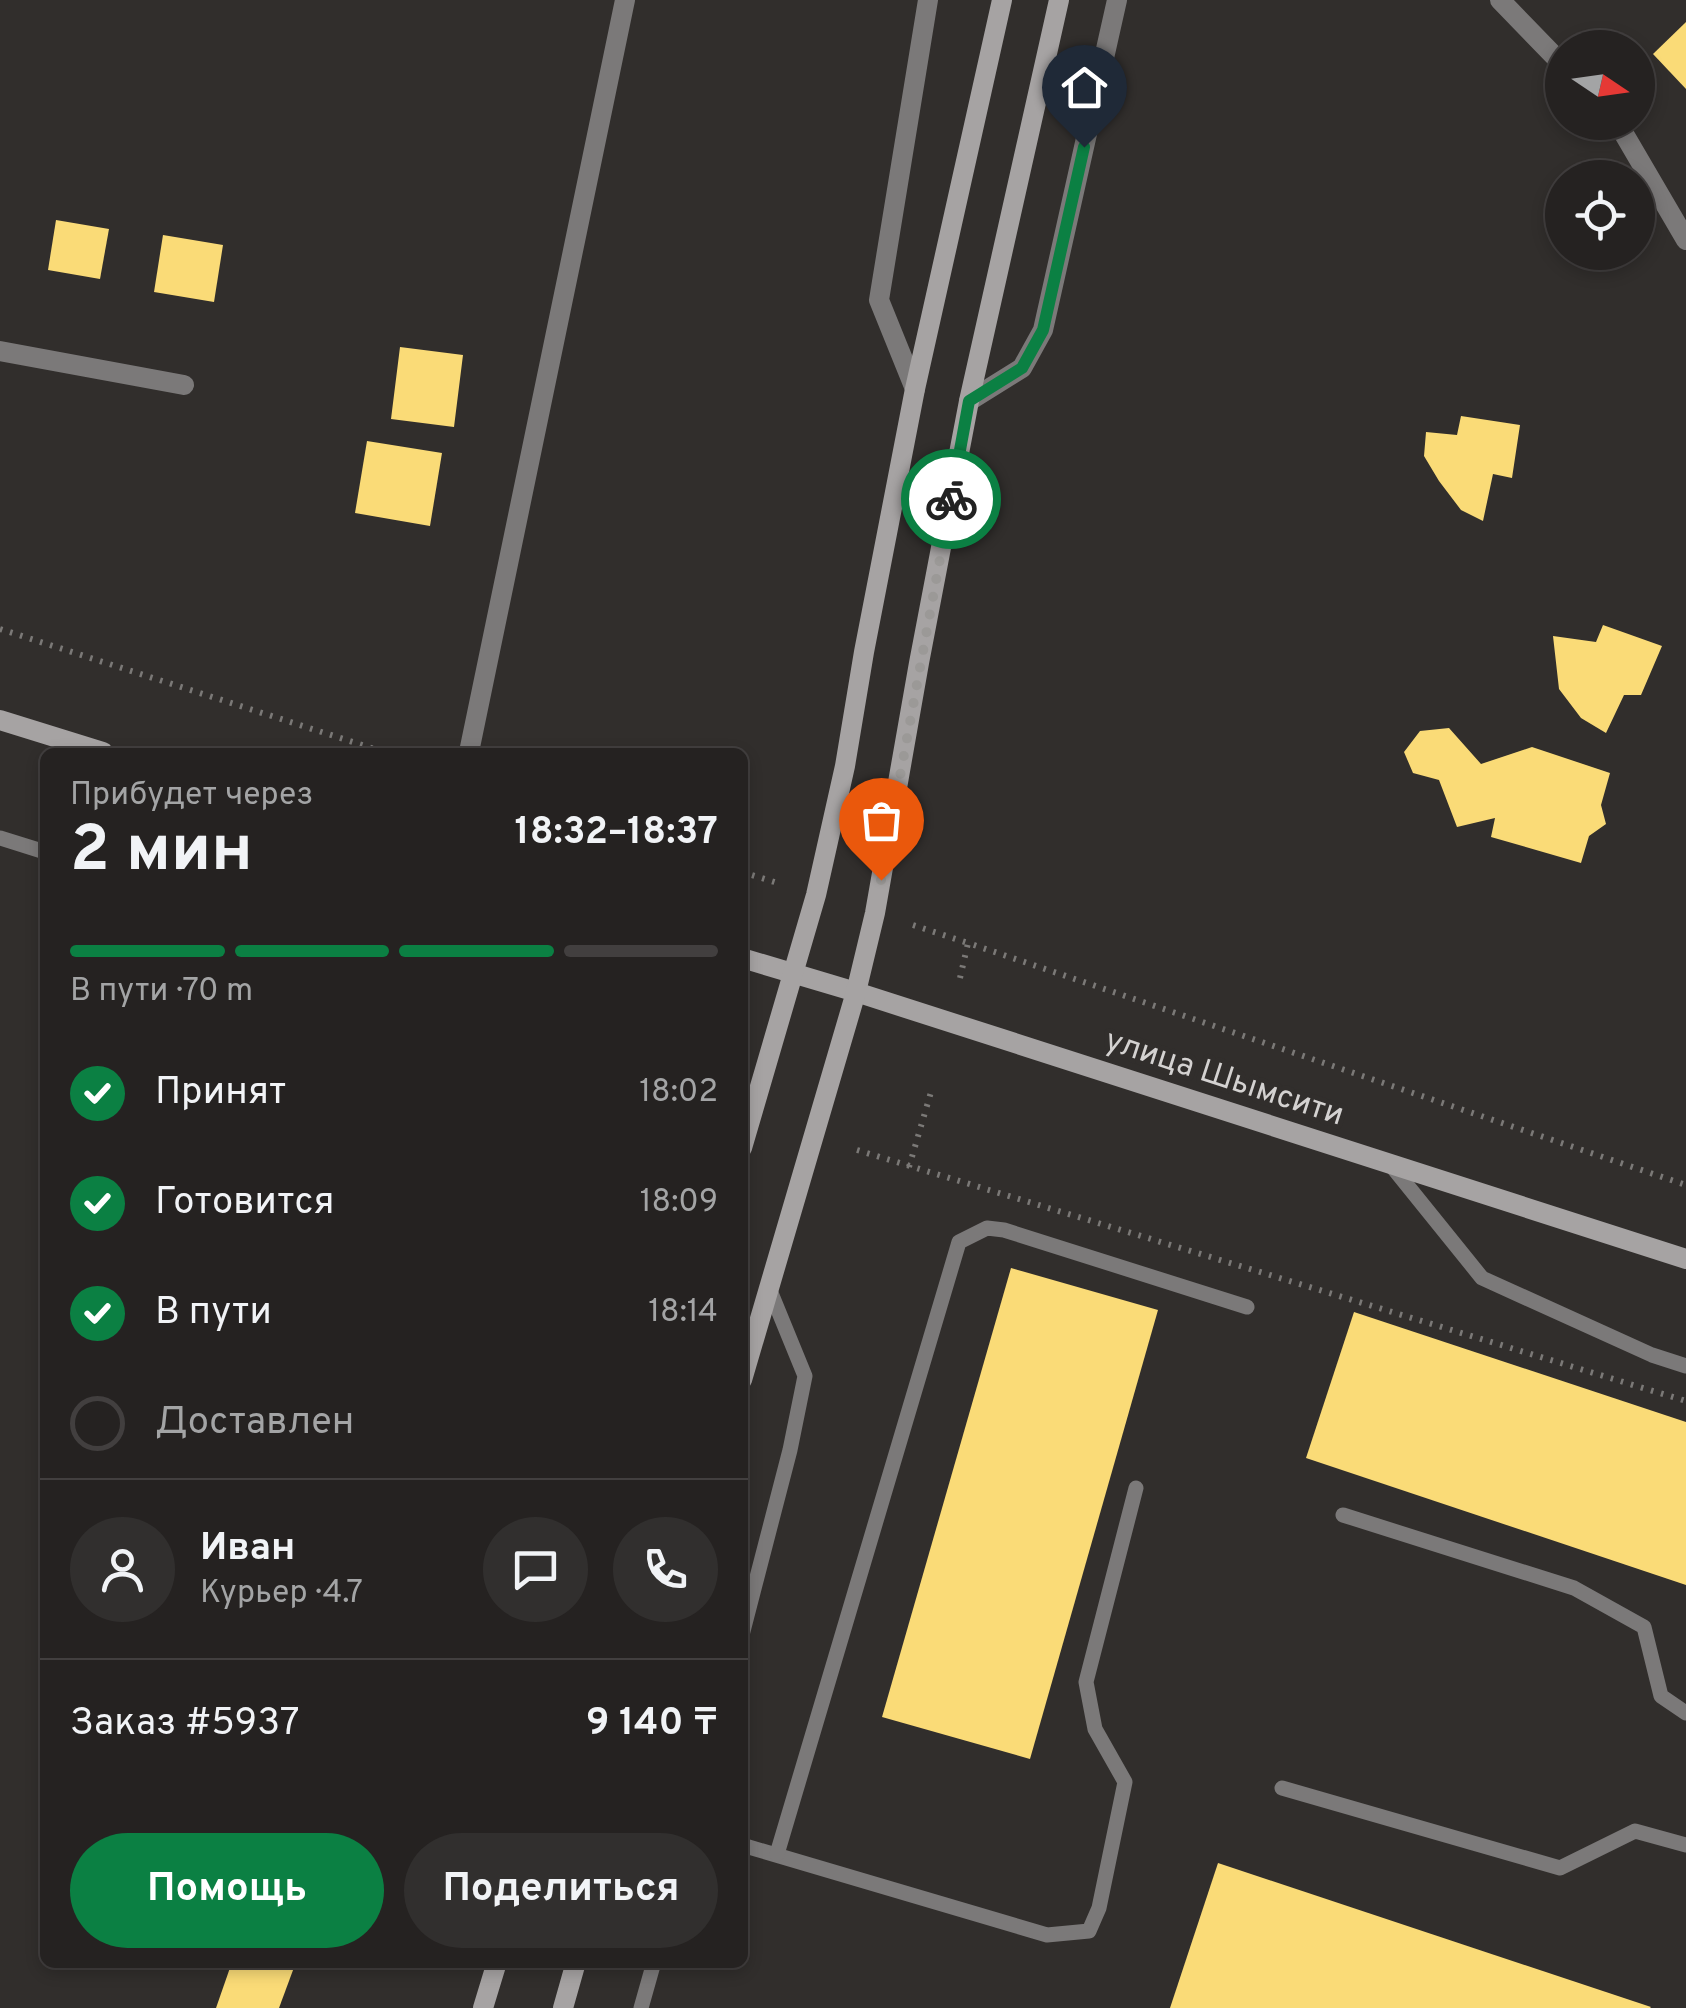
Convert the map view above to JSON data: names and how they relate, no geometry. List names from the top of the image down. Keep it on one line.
{"streets":{"main road":["улица Шымсити"]},"north":"right","page":{"heading":["2 мин","Прибудет через","18:32–18:37"],"panel":["Иван","Курьер · 4.7","Заказ #5937","9 140 ₸"],"bar":"В пути · 70 m","list":[["Принят","18:02"],["Готовится","18:09"],["В пути","18:14"],"Доставлен"],"buttons":["Помощь","Поделиться"]}}
